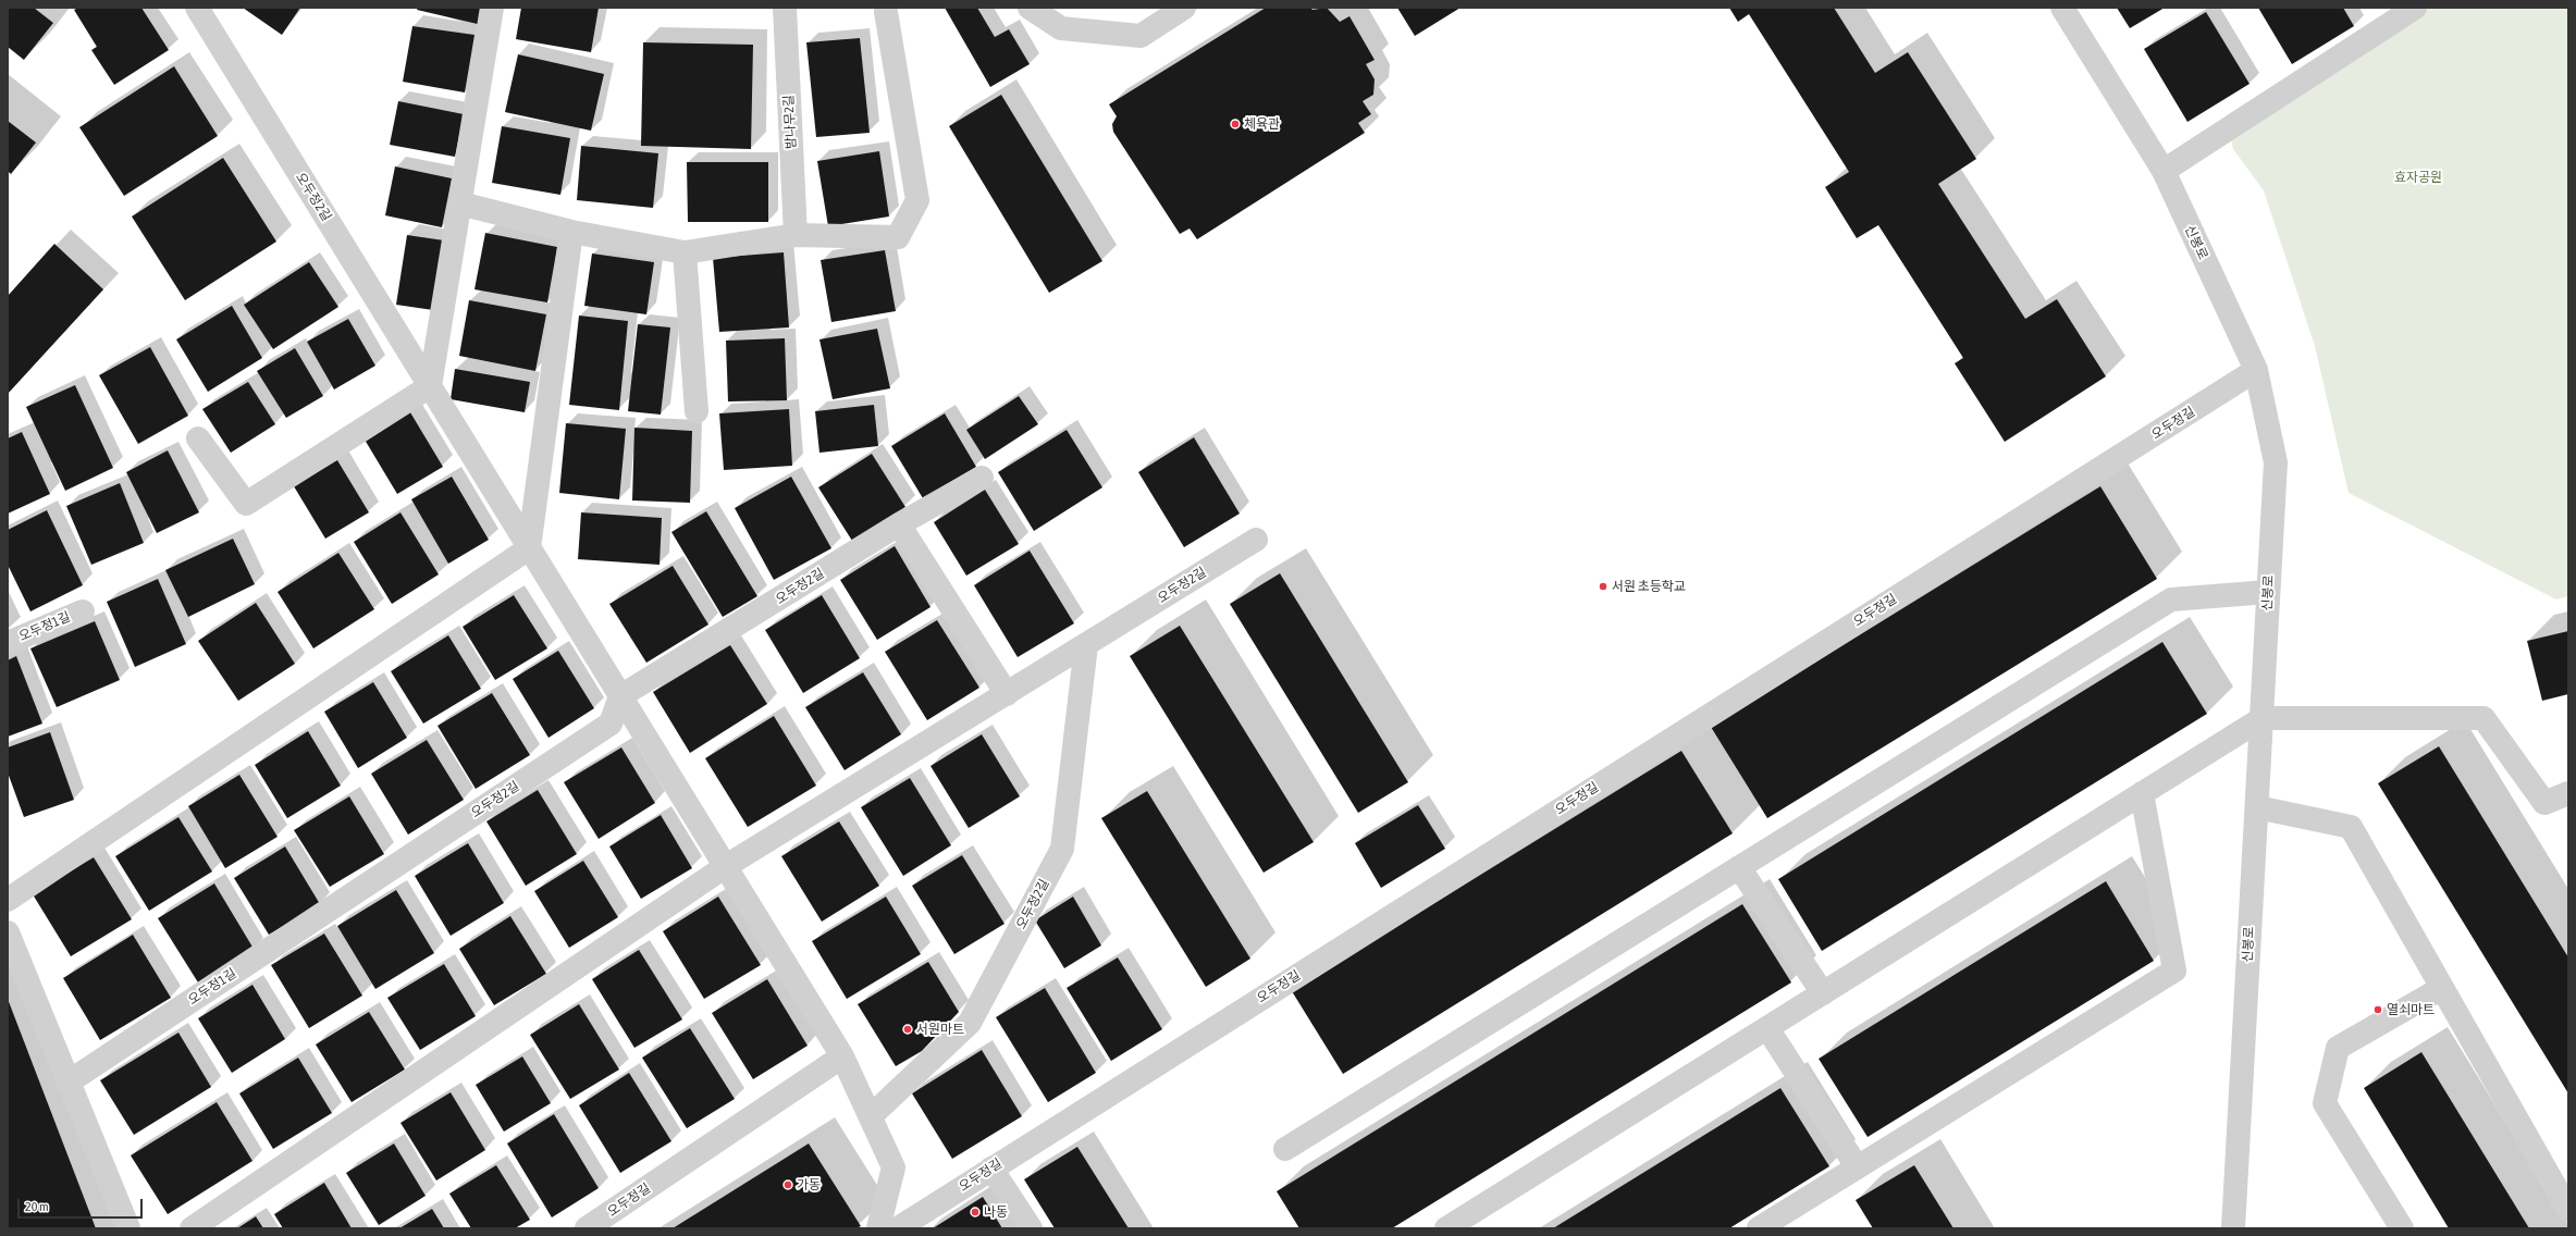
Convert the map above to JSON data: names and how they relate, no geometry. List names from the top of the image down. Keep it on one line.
{"streets":{"street":["밤나무2길","오두정2길","신봉로","오두정길","오두정1길"]},"crossings":[["오두정2길","오두정길"],["오두정2길","오두정1길"],["신봉로","오두정길"]],"parks":["효자공원"],"places":["체육관","서원 초등학교","열쇠마트","서원마트","가동","나동"],"scale_bar":"20 m"}
